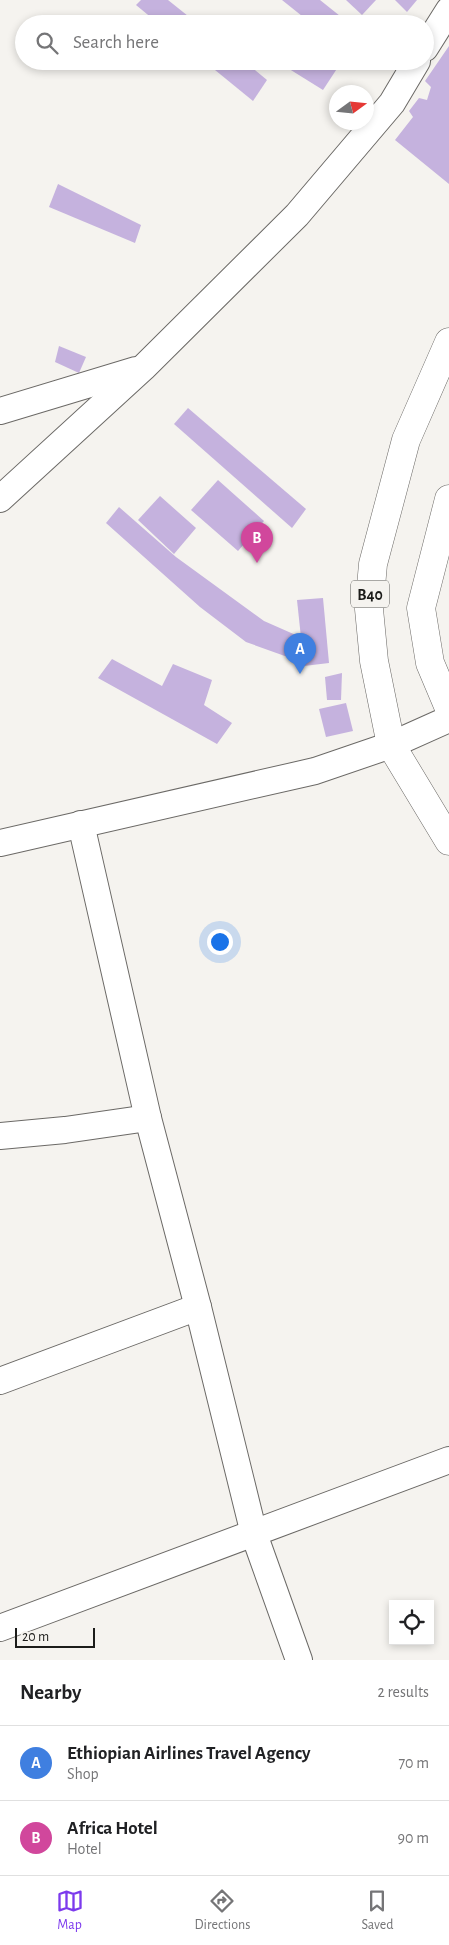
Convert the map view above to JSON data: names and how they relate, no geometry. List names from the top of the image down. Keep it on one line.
{"streets":{"highway":["B40"]},"scale_bar":"20 m","north":"right","page":{"search":"Search here","pins":["B","A"],"scale":"20 m","heading":["Nearby","2 results"],"list":[{"mark":"A","name":"Ethiopian Airlines Travel Agency","note":"Shop","value":"70 m"},{"mark":"B","name":"Africa Hotel","note":"Hotel","value":"90 m"}],"nav":["Map","Directions","Saved"]}}
